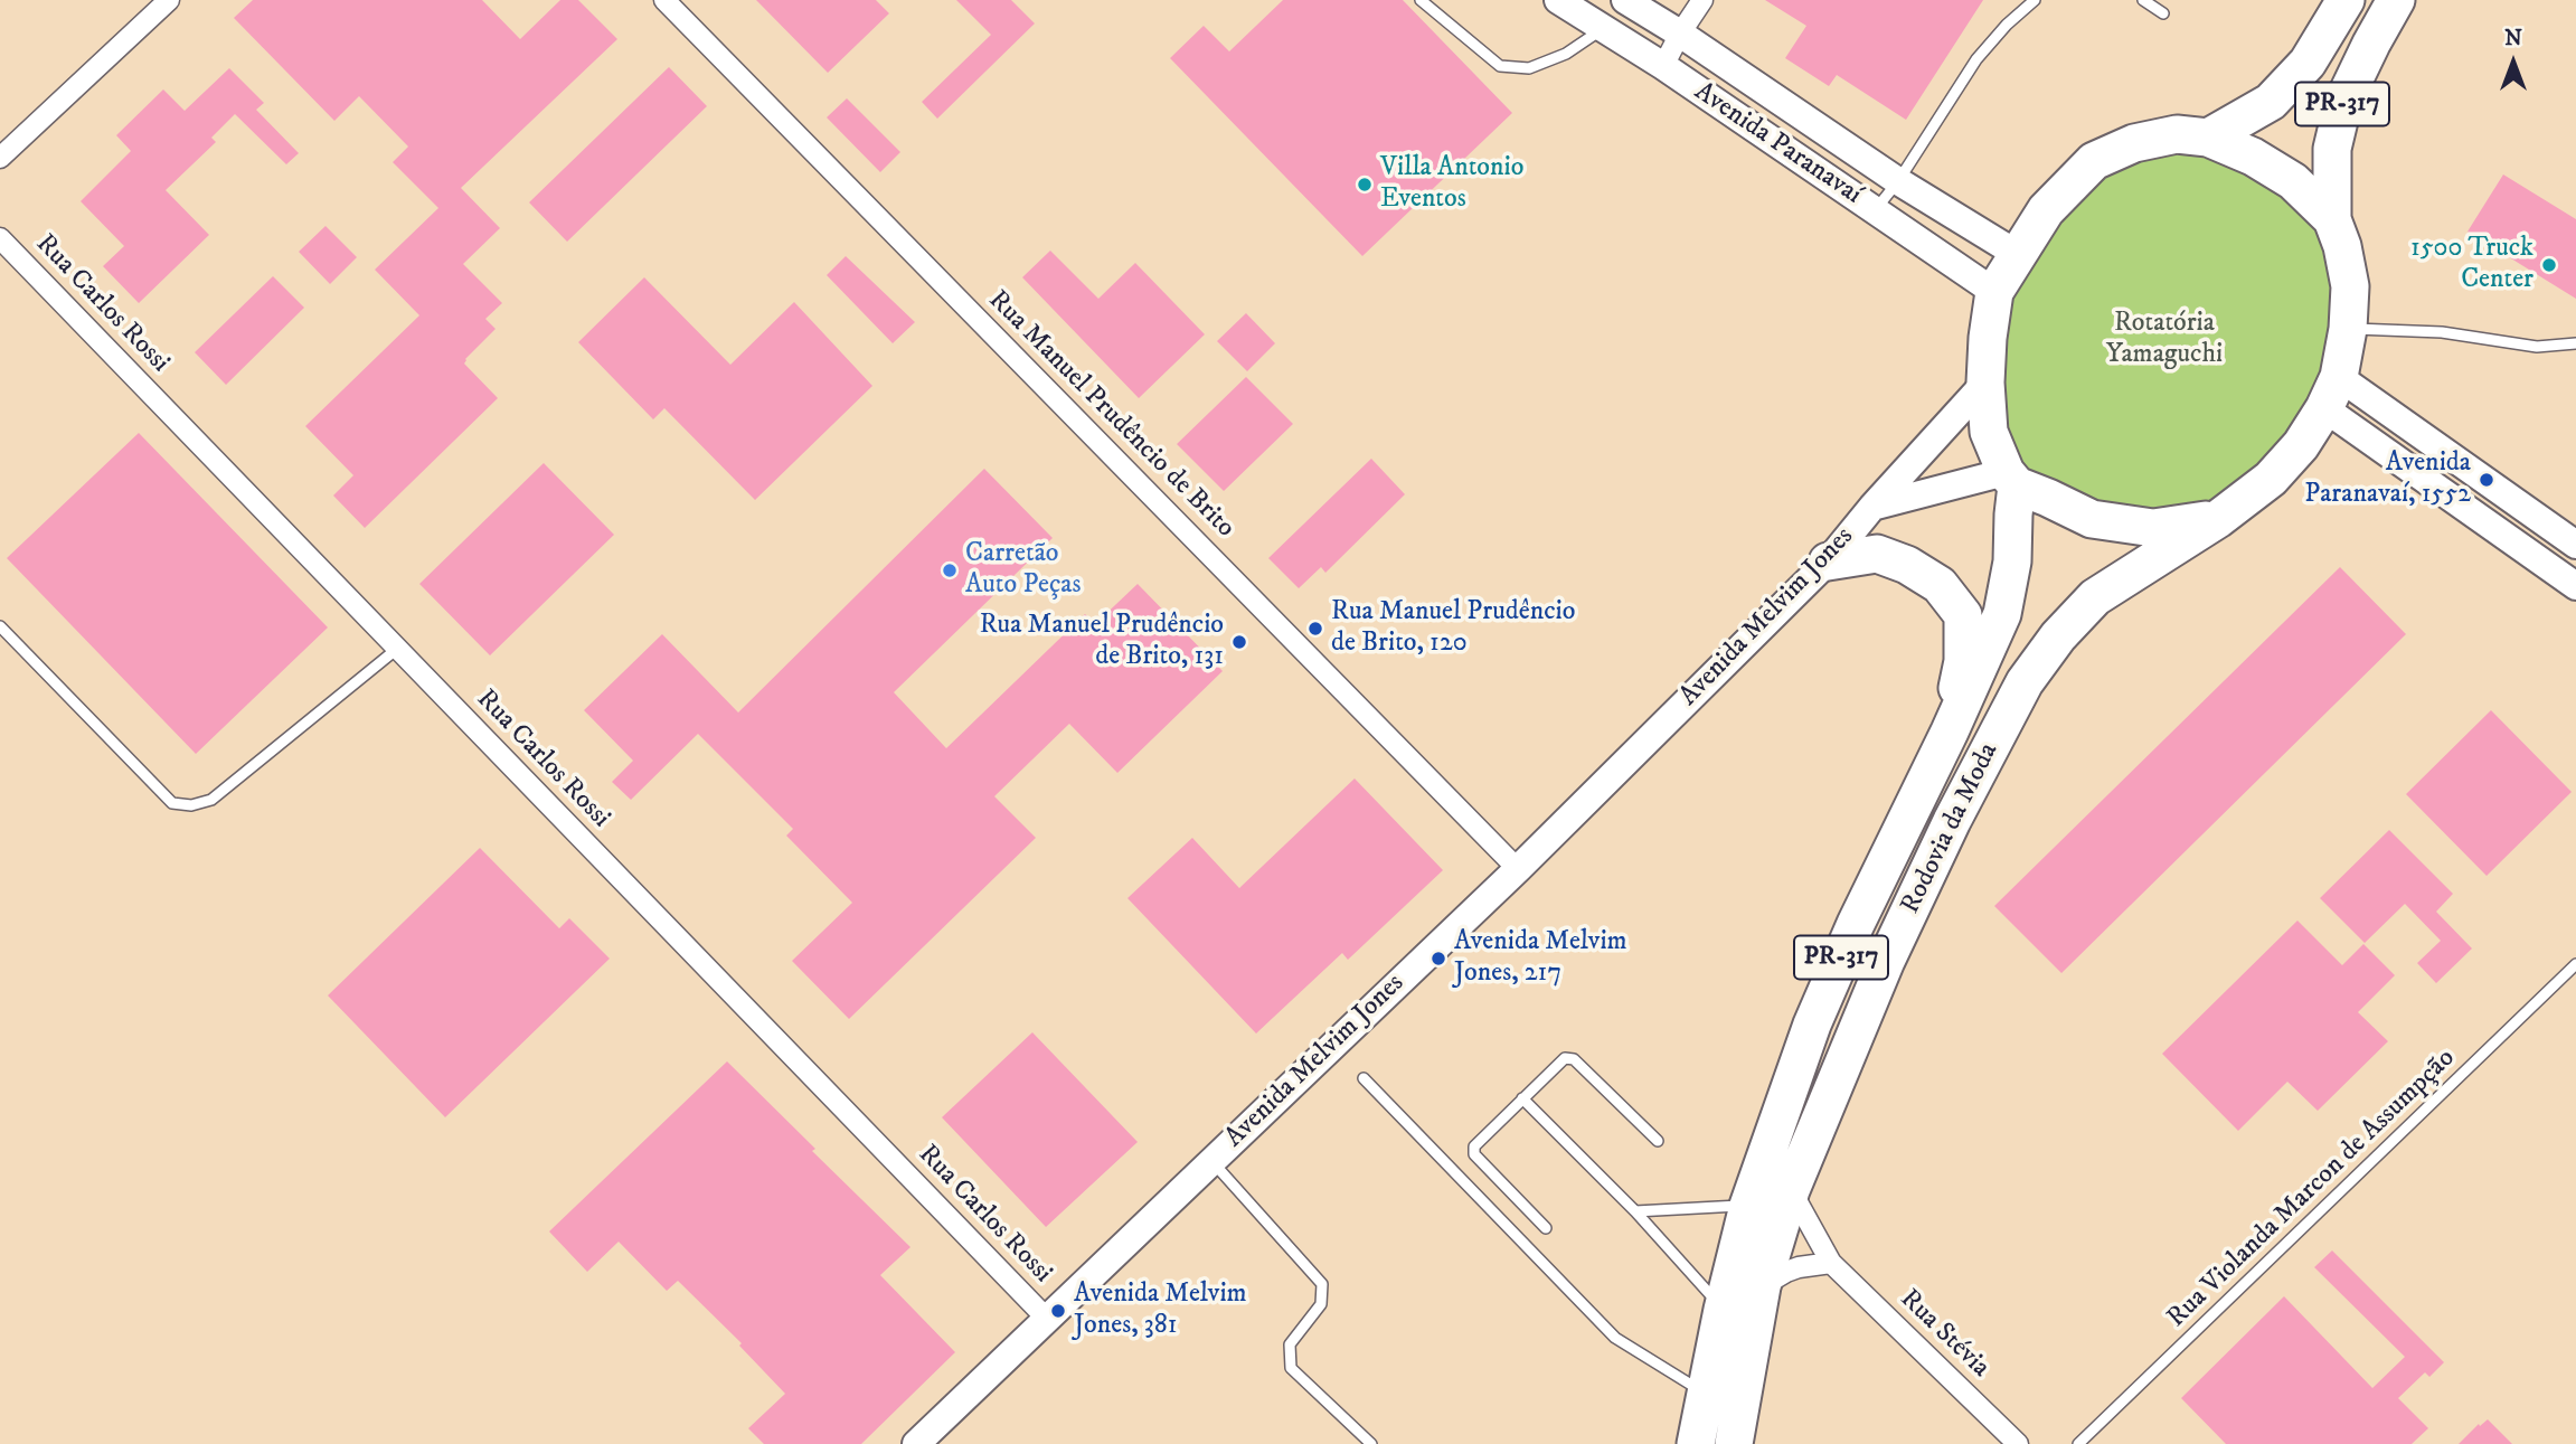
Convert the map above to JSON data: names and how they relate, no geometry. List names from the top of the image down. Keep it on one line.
{"streets":{"highway":["PR-317","Rodovia da Moda"],"street":["Avenida Paranavaí","Rua Carlos Rossi","Rua Manuel Prudêncio de Brito","Avenida Melvim Jones","Rua Stévia"],"lane":["Rua Violanda Marcon de Assumpção"]},"crossings":[["Rua Carlos Rossi","Avenida Melvim Jones"],["Rua Manuel Prudêncio de Brito","Avenida Melvim Jones"],["Avenida Melvim Jones","Rodovia da Moda"],["Rodovia da Moda","Rua Stévia"]],"parks":["Rotatória Yamaguchi"],"places":["Villa Antonio Eventos","1500 Truck Center","Avenida Paranavaí, 1552","Carretão Auto Peças","Rua Manuel Prudêncio de Brito, 120","Rua Manuel Prudêncio de Brito, 131","Avenida Melvim Jones, 217","Avenida Melvim Jones, 381"],"north":"top"}
